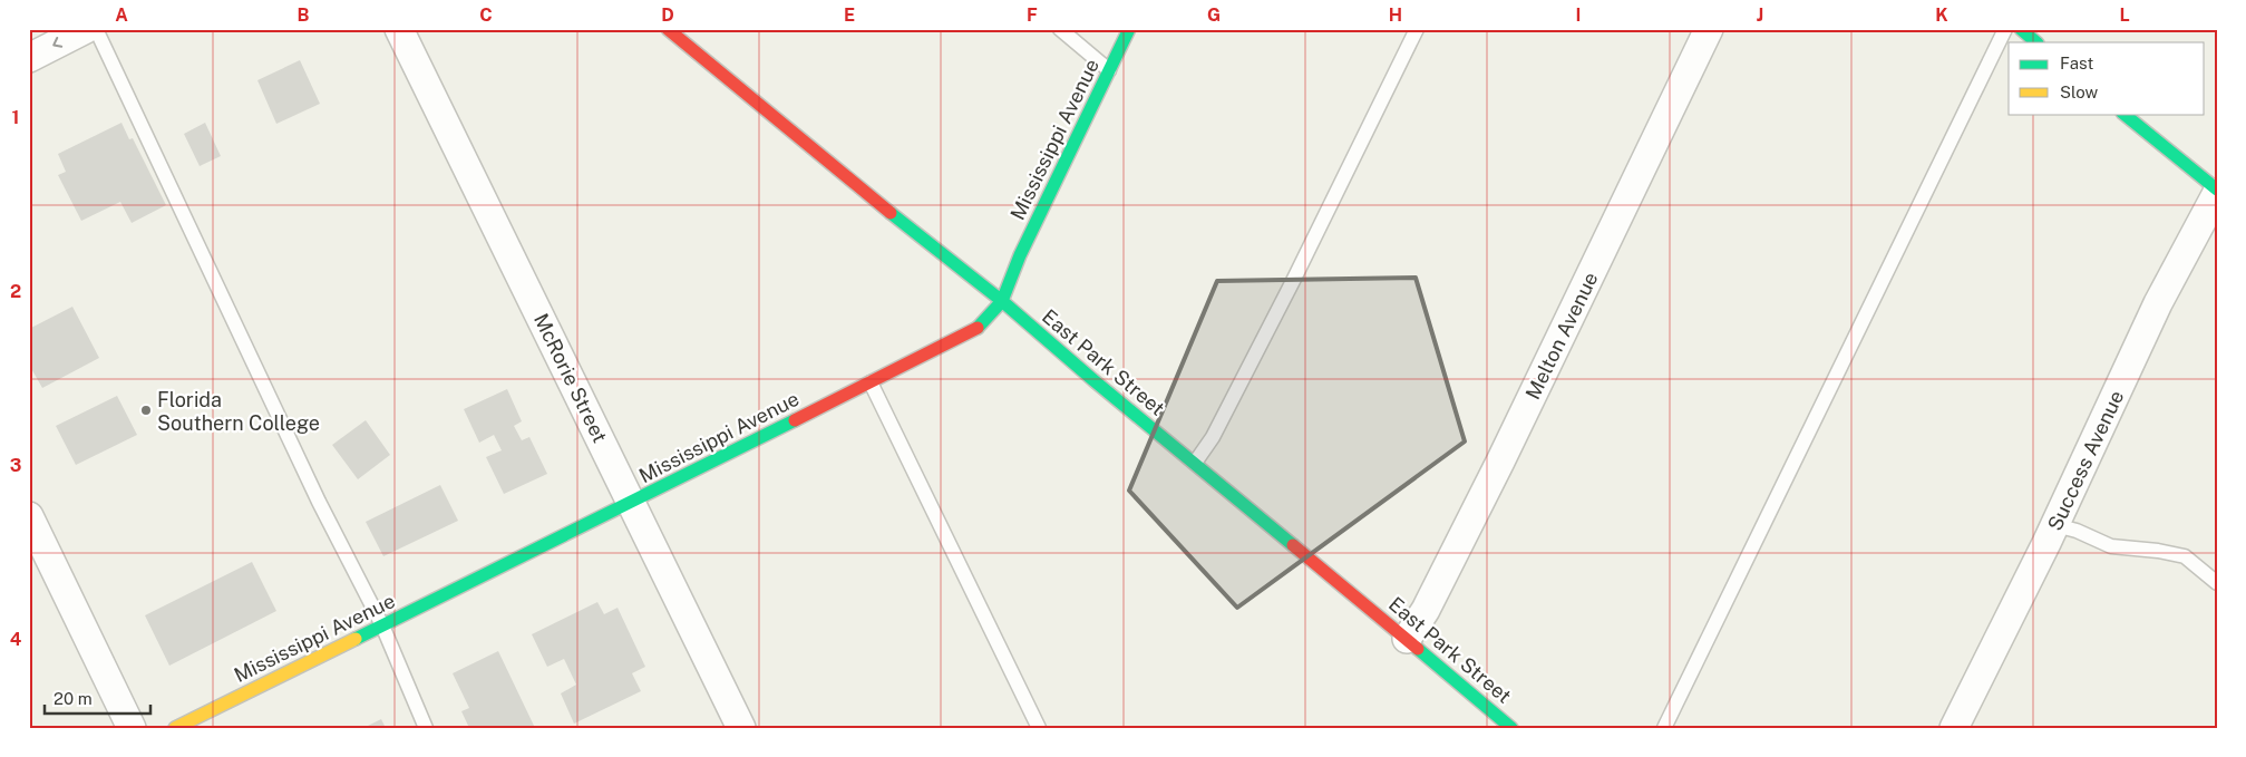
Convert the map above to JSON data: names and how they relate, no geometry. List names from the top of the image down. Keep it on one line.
{"streets":{"street":["Mississippi Avenue","Melton Avenue","East Park Street","McRorie Street","Success Avenue"]},"crossings":[["Mississippi Avenue","East Park Street"],["Mississippi Avenue","McRorie Street"],["Melton Avenue","East Park Street"]],"places":["Florida Southern College"],"legend":["Fast","Slow"],"scale_bar":"20 m","grid":{"columns":["A","B","C","D","E","F","G","H","I","J","K","L"],"rows":["1","2","3","4"]}}
